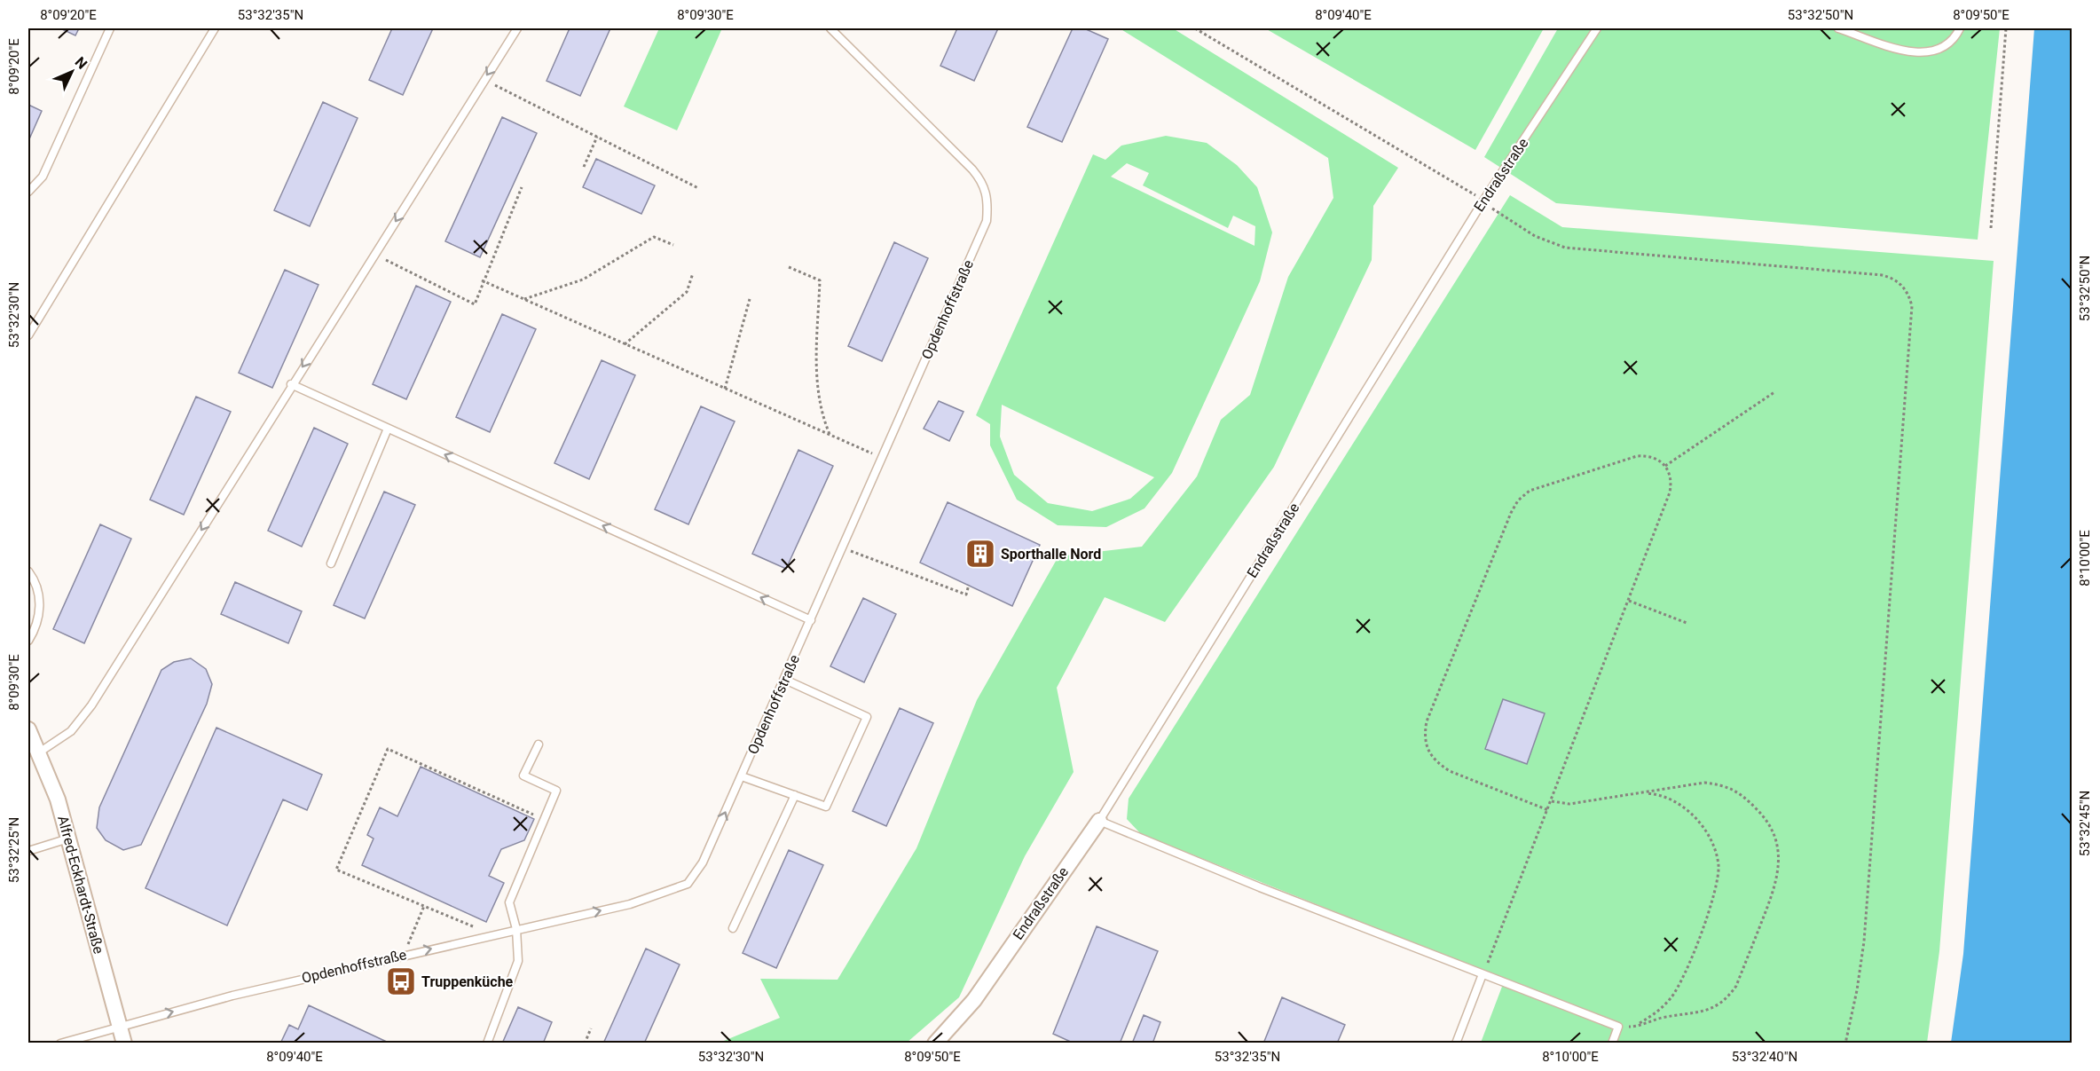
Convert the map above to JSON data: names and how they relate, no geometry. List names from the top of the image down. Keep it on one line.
{"streets":{"street":["Endraßstraße","Alfred-Eckhardt-Straße"],"lane":["Opdenhoffstraße"]},"crossings":[["Opdenhoffstraße","Alfred-Eckhardt-Straße"]],"one_way":["Opdenhoffstraße"],"places":{"building":["Sporthalle Nord"],"bus stop":["Truppenküche"]},"north":"top right","coordinates":["8°09'20\"E","53°32'35\"N","8°09'30\"E","8°09'40\"E","53°32'50\"N","8°09'50\"E","53°32'30\"N","8°10'00\"E","53°32'45\"N","53°32'25\"N","53°32'40\"N"]}
